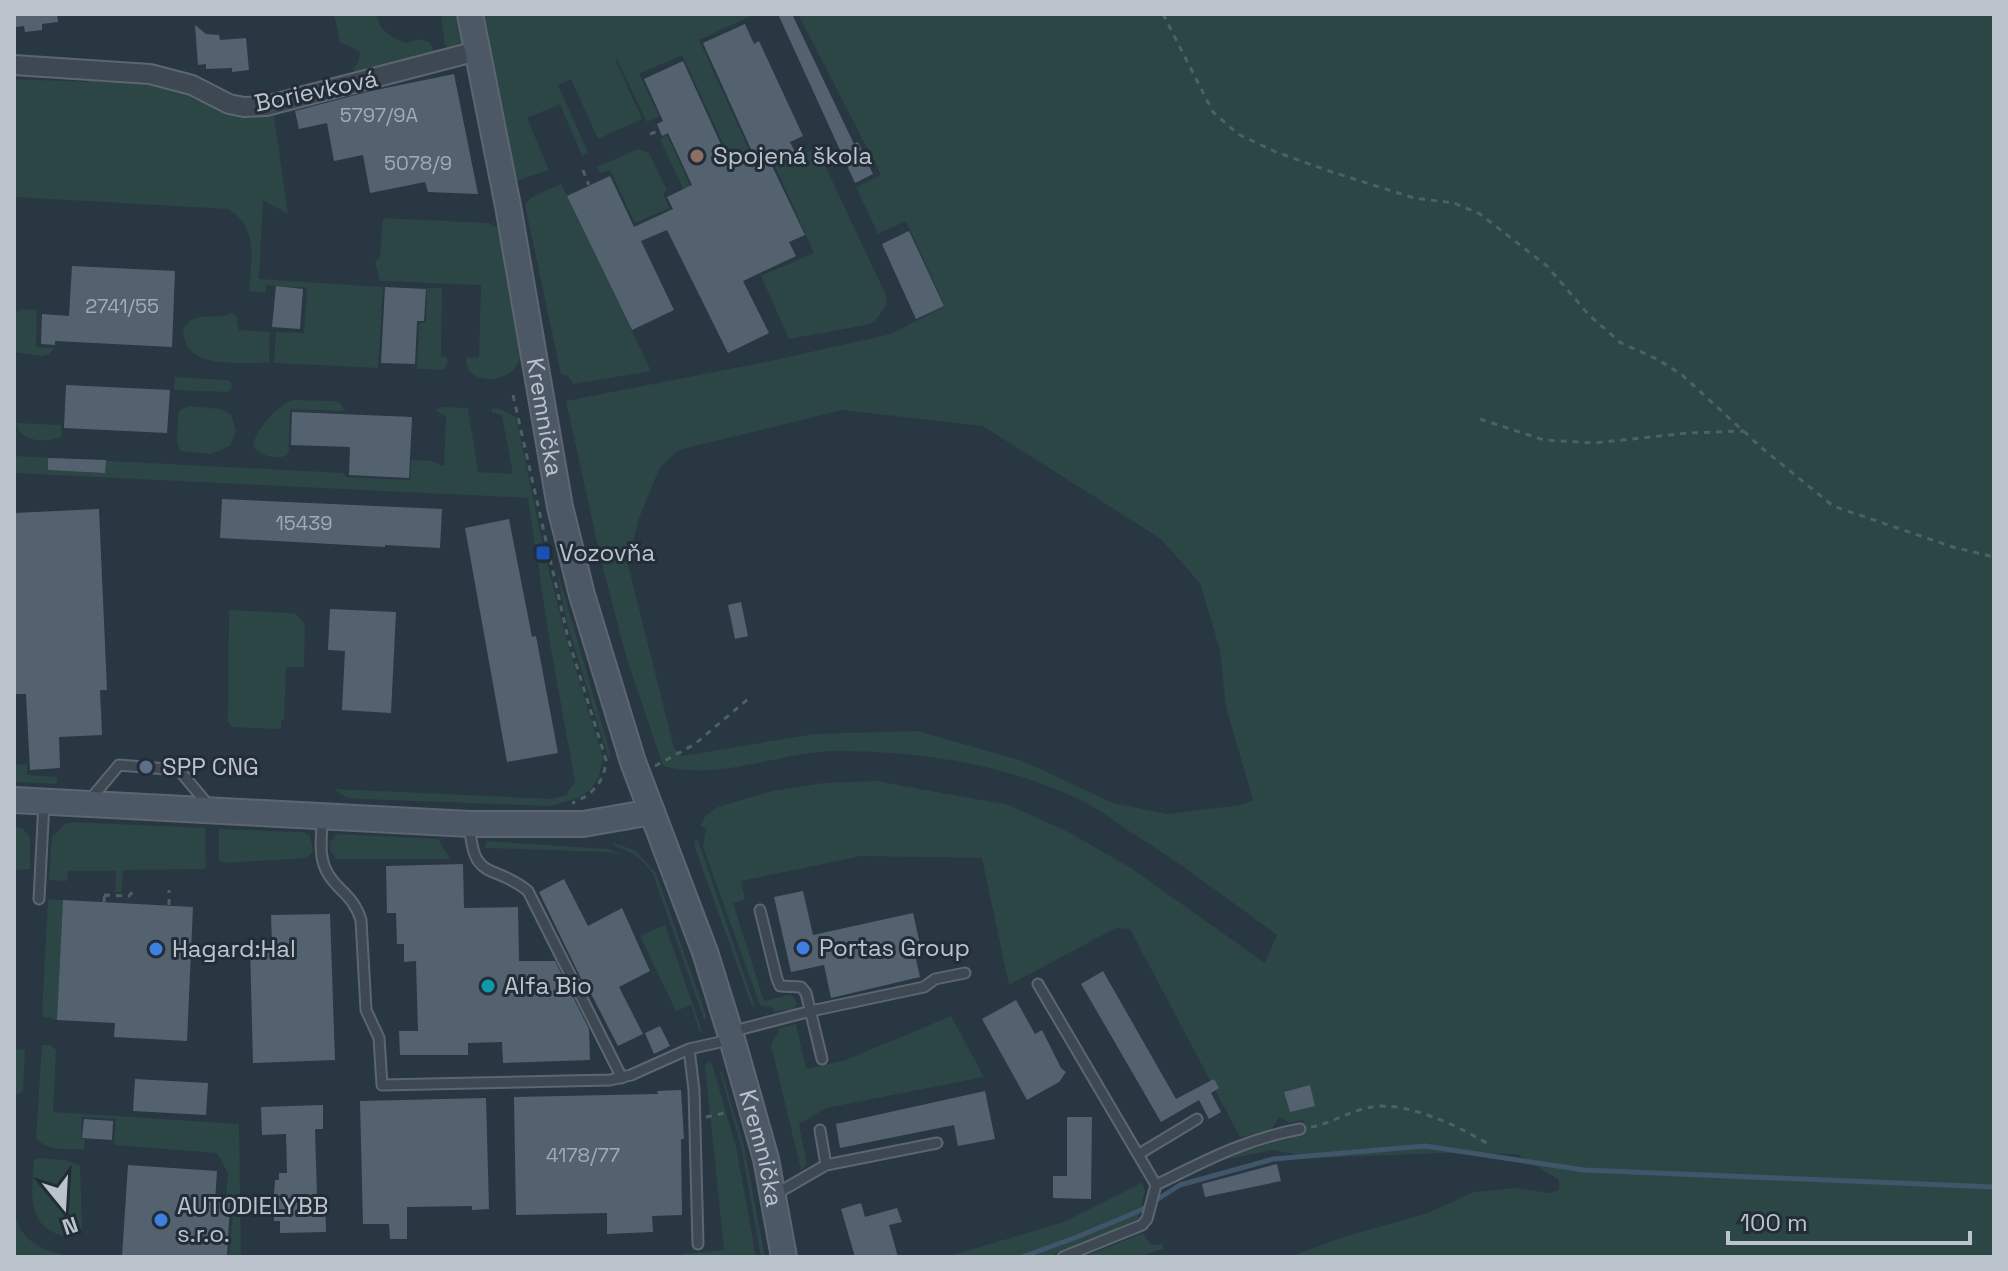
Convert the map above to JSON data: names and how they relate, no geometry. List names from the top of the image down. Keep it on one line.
{"streets":{"main road":["Kremnička"],"street":["Borievková"]},"crossings":[["Borievková","Kremnička"]],"places":{"other":["Spojená škola","SPP CNG","Portas Group","Hagard:Hal","Alfa Bio","AUTODIELYBB s.r.o."],"transit":["Vozovňa"]},"house_numbers":["5797/9A","5078/9","2741/55","15439","4178/77"],"scale_bar":"100 m","north":"bottom"}
